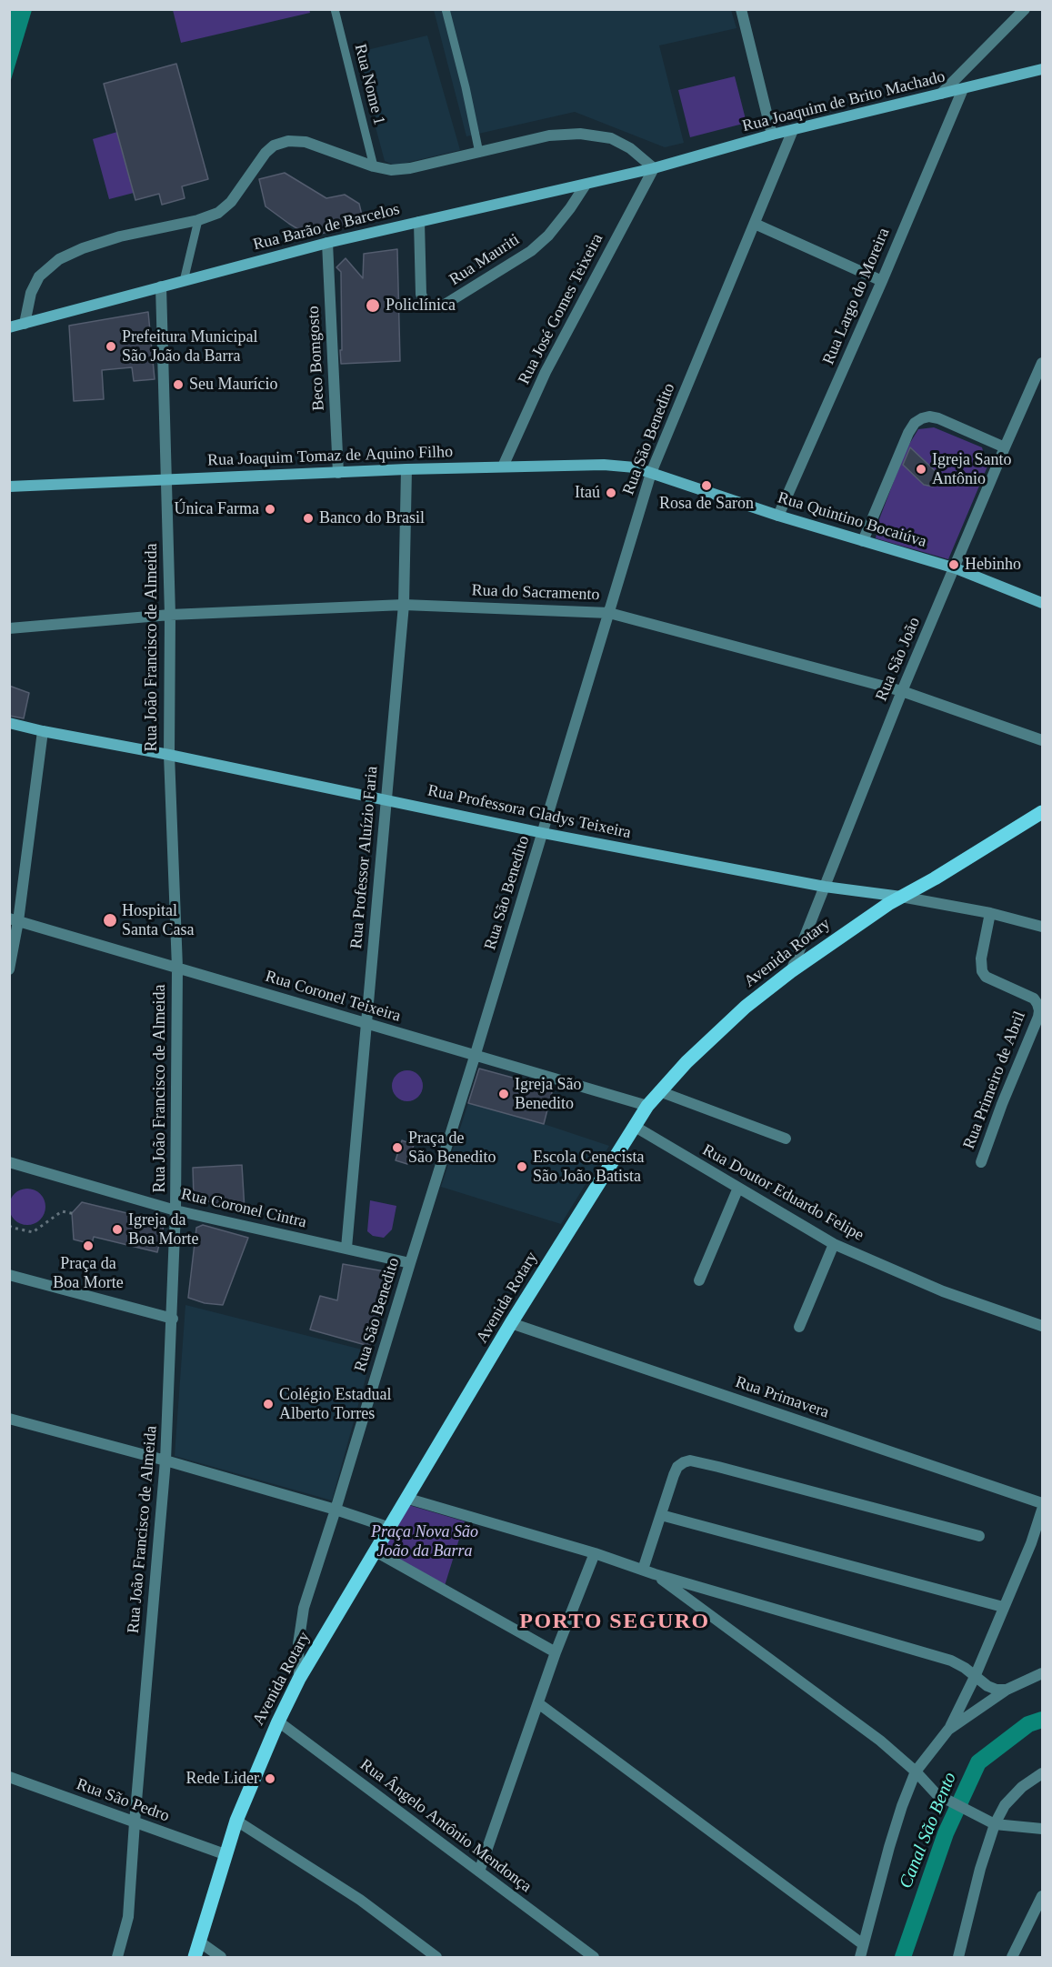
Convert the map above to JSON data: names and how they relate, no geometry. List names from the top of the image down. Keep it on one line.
{"streets":{"main road":["Rua Joaquim de Brito Machado","Rua Barão de Barcelos","Rua Joaquim Tomaz de Aquino Filho","Rua Quintino Bocaiúva","Rua Professora Gladys Teixeira","Avenida Rotary"],"street":["Rua Mauriti","Rua Largo do Moreira","Rua José Gomes Teixeira","Beco Bomgosto","Rua São Benedito","Rua do Sacramento","Rua João Francisco de Almeida","Rua São João","Rua Professor Aluízio Faria","Rua Coronel Teixeira","Rua Primeiro de Abril","Rua Doutor Eduardo Felipe","Rua Coronel Cintra","Rua Primavera","Rua São Pedro","Rua Ângelo Antônio Mendonça"],"lane":["Rua Nome 1"]},"crossings":[["Rua Joaquim de Brito Machado","Rua Barão de Barcelos"],["Rua Joaquim de Brito Machado","Rua Largo do Moreira"],["Rua Joaquim de Brito Machado","Rua José Gomes Teixeira"],["Rua Joaquim de Brito Machado","Rua São Benedito"],["Rua Barão de Barcelos","Rua Mauriti"],["Rua Barão de Barcelos","Rua José Gomes Teixeira"],["Rua Barão de Barcelos","Beco Bomgosto"],["Rua Barão de Barcelos","Rua João Francisco de Almeida"],["Rua Largo do Moreira","Rua Quintino Bocaiúva"],["Rua José Gomes Teixeira","Rua Joaquim Tomaz de Aquino Filho"],["Beco Bomgosto","Rua Joaquim Tomaz de Aquino Filho"],["Rua São Benedito","Rua Joaquim Tomaz de Aquino Filho"],["Rua São Benedito","Rua Quintino Bocaiúva"],["Rua São Benedito","Rua do Sacramento"],["Rua São Benedito","Rua Professora Gladys Teixeira"],["Rua São Benedito","Avenida Rotary"],["Rua São Benedito","Rua Coronel Teixeira"],["Rua São Benedito","Rua Coronel Cintra"],["Rua Joaquim Tomaz de Aquino Filho","Rua Quintino Bocaiúva"],["Rua Joaquim Tomaz de Aquino Filho","Rua João Francisco de Almeida"],["Rua Joaquim Tomaz de Aquino Filho","Rua Professor Aluízio Faria"],["Rua Quintino Bocaiúva","Rua São João"],["Rua do Sacramento","Rua João Francisco de Almeida"],["Rua do Sacramento","Rua São João"],["Rua do Sacramento","Rua Professor Aluízio Faria"],["Rua João Francisco de Almeida","Rua Professora Gladys Teixeira"],["Rua João Francisco de Almeida","Rua Coronel Teixeira"],["Rua João Francisco de Almeida","Rua Coronel Cintra"],["Rua João Francisco de Almeida","Rua São Pedro"],["Rua São João","Rua Professora Gladys Teixeira"],["Rua São João","Avenida Rotary"],["Rua Professora Gladys Teixeira","Rua Professor Aluízio Faria"],["Rua Professora Gladys Teixeira","Avenida Rotary"],["Rua Professora Gladys Teixeira","Rua Primeiro de Abril"],["Rua Professor Aluízio Faria","Rua Coronel Teixeira"],["Rua Professor Aluízio Faria","Rua Coronel Cintra"],["Avenida Rotary","Rua Coronel Teixeira"],["Avenida Rotary","Rua Doutor Eduardo Felipe"],["Avenida Rotary","Rua Primavera"],["Avenida Rotary","Rua São Pedro"],["Avenida Rotary","Rua Ângelo Antônio Mendonça"]],"districts":["PORTO SEGURO"],"water":["Canal São Bento"],"parks":["Praça Nova São João da Barra"],"places":["Policlínica","Prefeitura Municipal São João da Barra","Seu Maurício","Igreja Santo Antônio","Rosa de Saron","Itaú","Única Farma","Banco do Brasil","Hebinho","Hospital Santa Casa","Igreja São Benedito","Praça de São Benedito","Escola Cenecista São João Batista","Igreja da Boa Morte","Praça da Boa Morte","Colégio Estadual Alberto Torres","Rede Lider"]}
